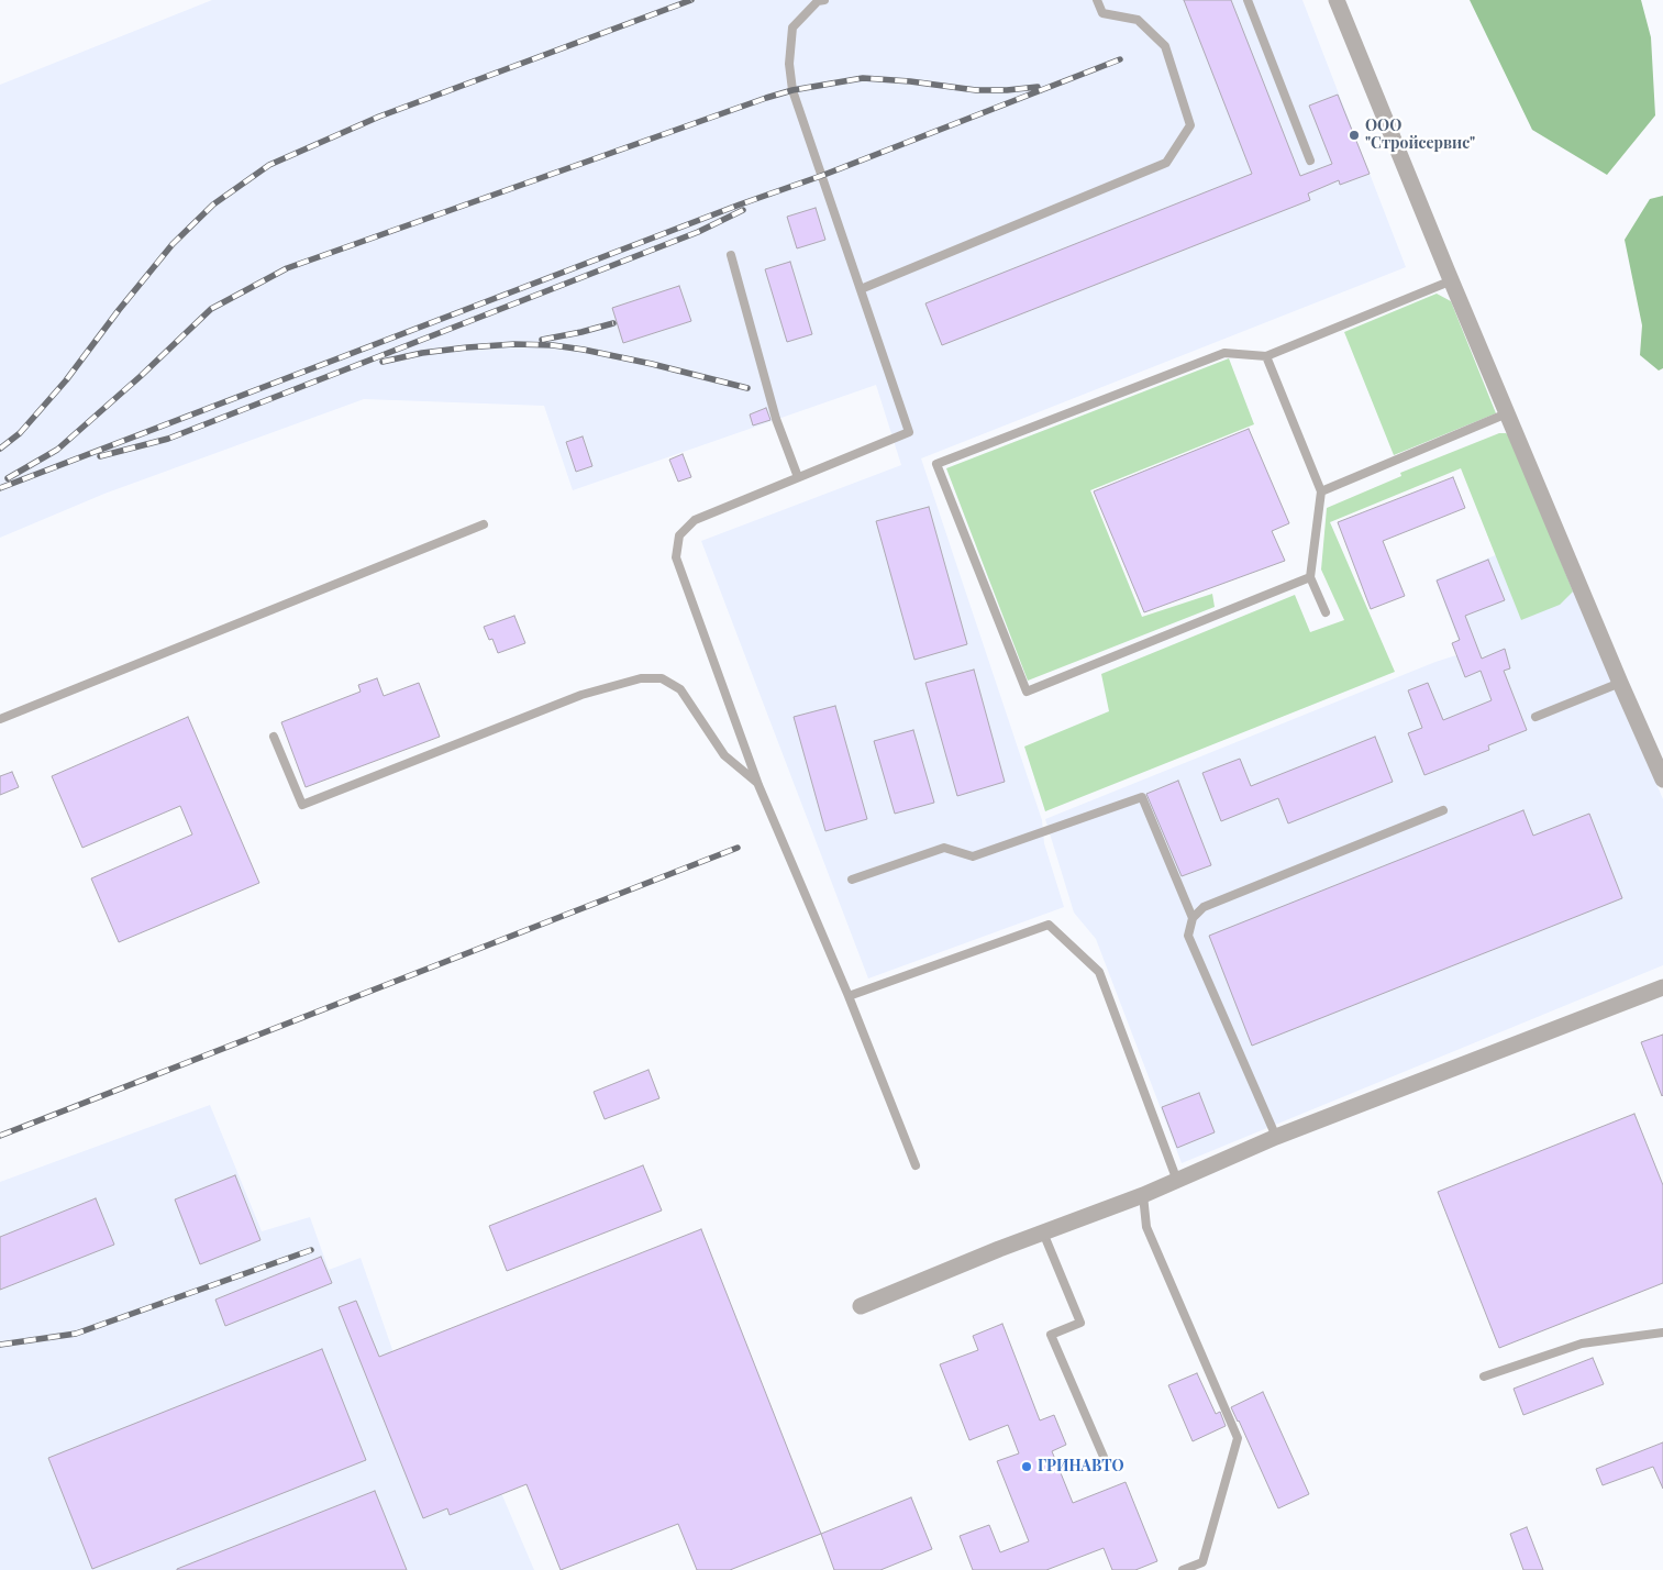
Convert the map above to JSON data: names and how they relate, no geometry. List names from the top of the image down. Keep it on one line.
{"places":["ООО \"Стройсервис\"","ГРИНАВТО"]}
